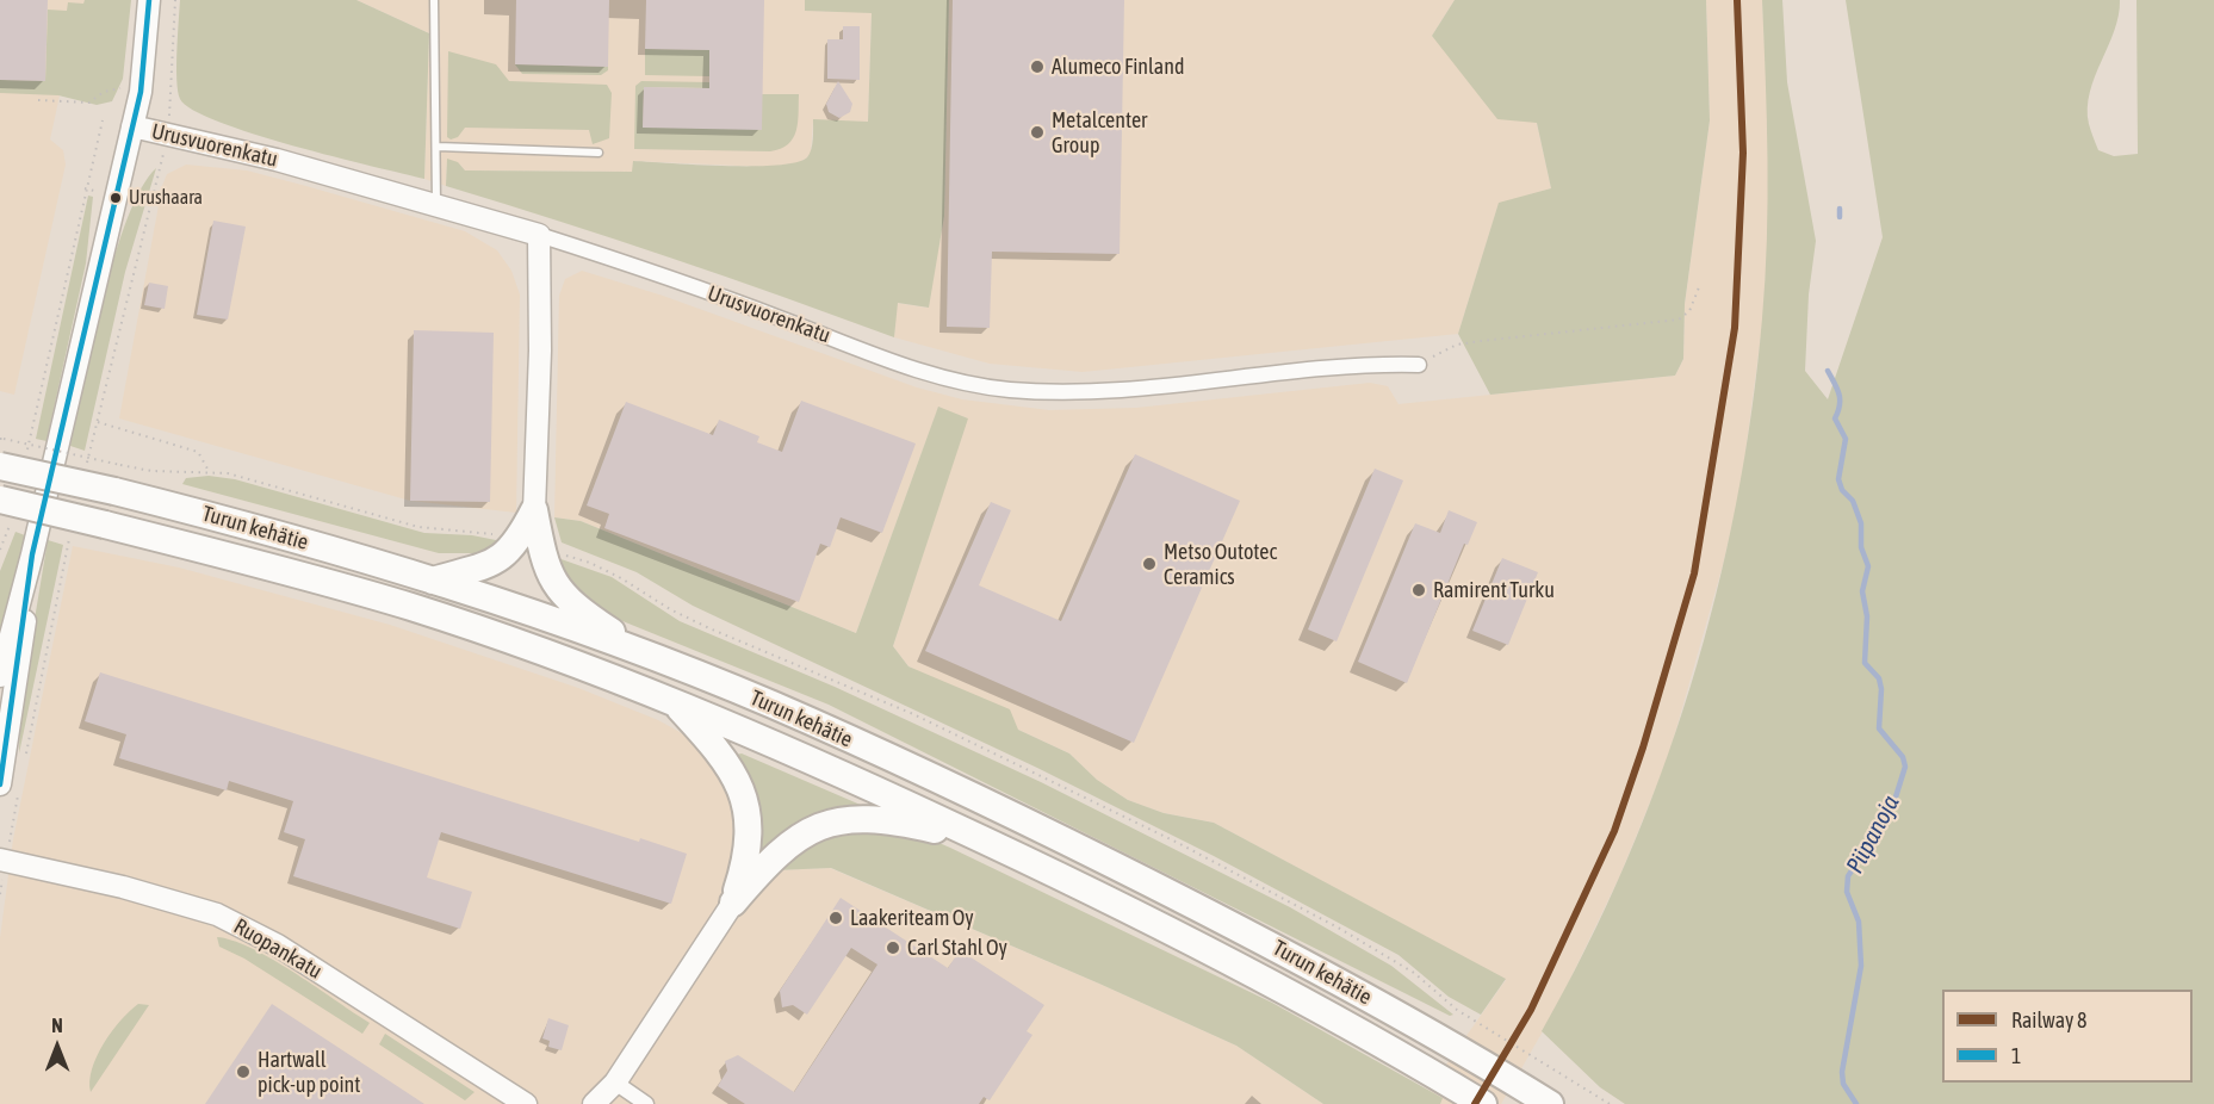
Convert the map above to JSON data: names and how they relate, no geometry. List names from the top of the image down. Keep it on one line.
{"streets":{"highway":["Turun kehätie"],"street":["Urusvuorenkatu","Ruopankatu"]},"water":["Piipanoja"],"places":["Alumeco Finland","Metalcenter Group","Urushaara","Metso Outotec Ceramics","Ramirent Turku","Laakeriteam Oy","Carl Stahl Oy","Hartwall pick-up point"],"lines":["rail line 8","transit line 1"],"legend":["Railway 8","1"],"north":"top"}
